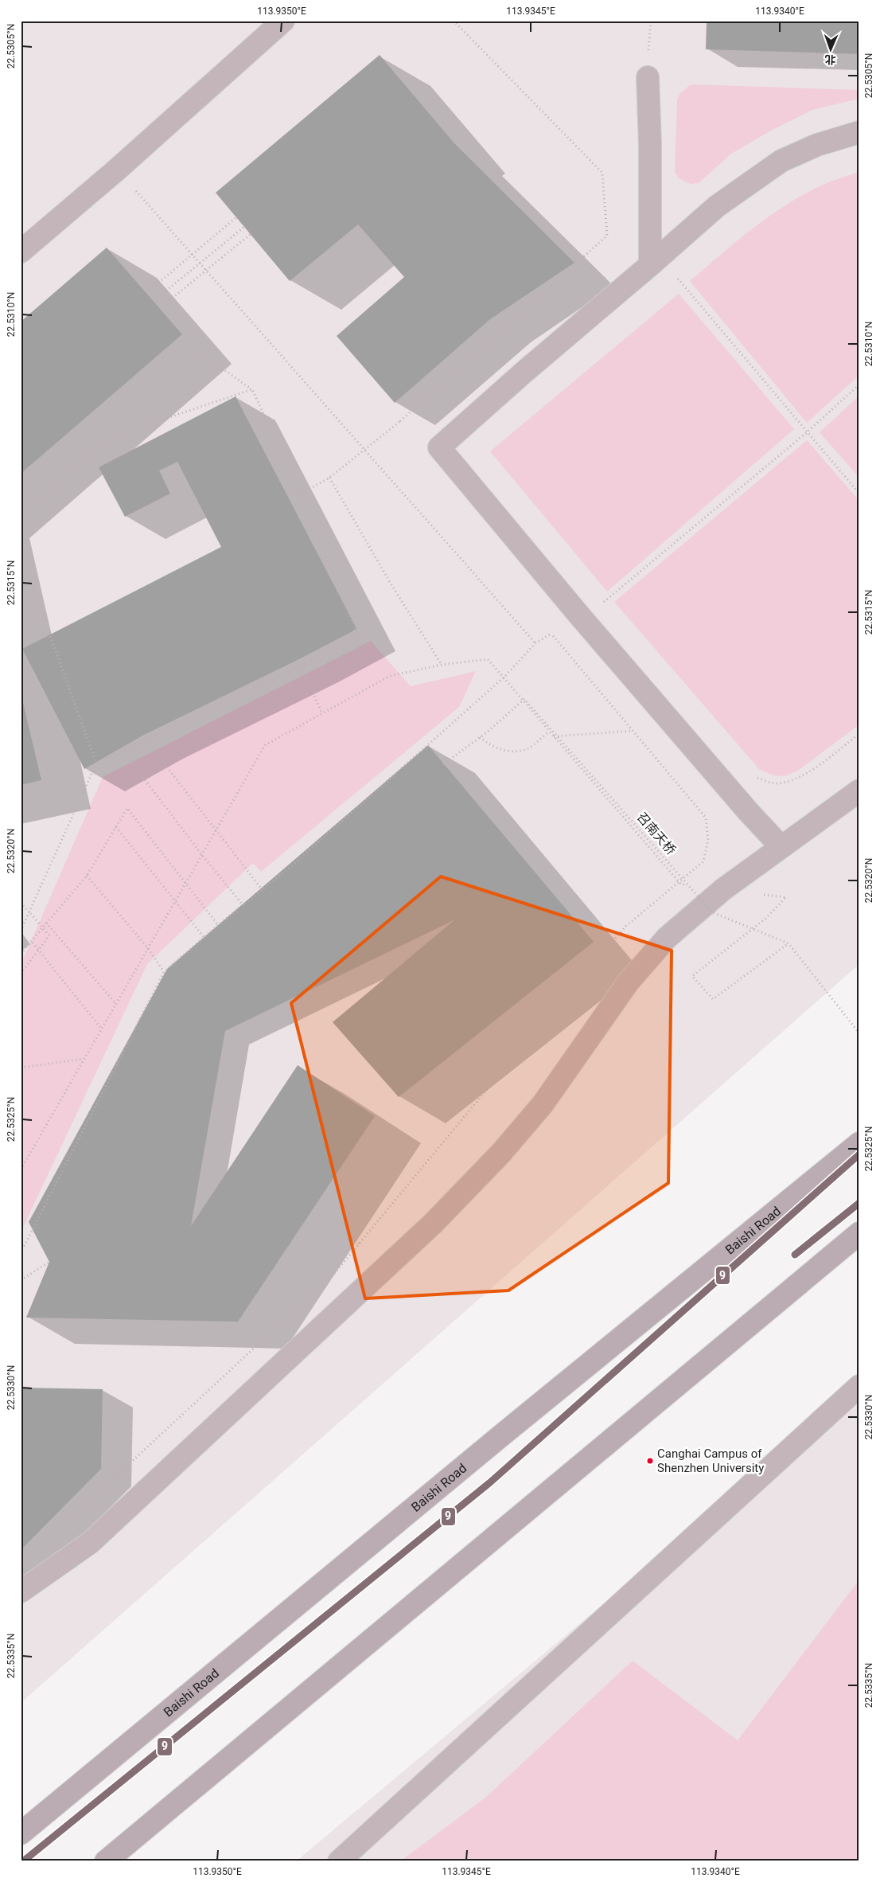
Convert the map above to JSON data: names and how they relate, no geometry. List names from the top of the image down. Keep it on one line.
{"streets":{"main road":["Baishi Road"],"path":["召南天桥"]},"places":["Canghai Campus of Shenzhen University"],"lines":["transit line 9"],"north":"bottom","coordinates":["113.9350°E","113.9345°E","113.9340°E","22.5305°N","22.5310°N","22.5315°N","22.5320°N","22.5325°N","22.5330°N","22.5335°N"]}
